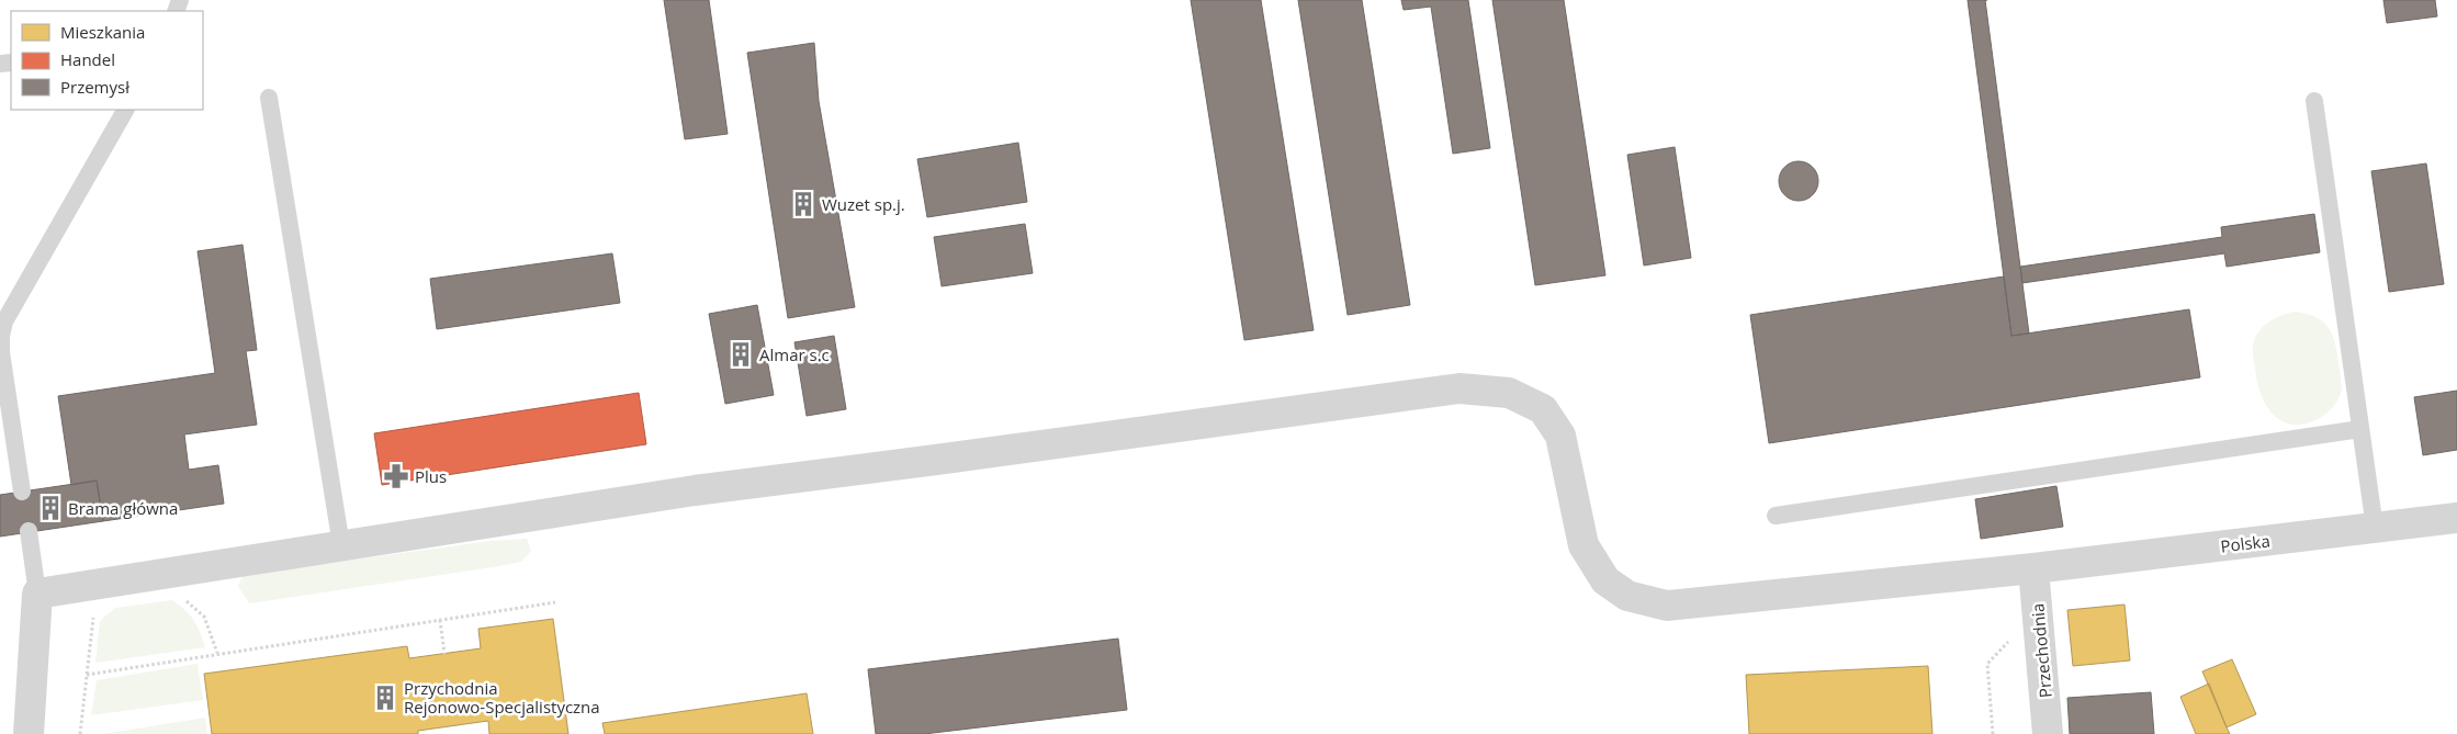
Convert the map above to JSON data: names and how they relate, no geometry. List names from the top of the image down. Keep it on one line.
{"streets":{"street":["Polska","Przechodnia"]},"crossings":[["Polska","Przechodnia"]],"places":{"building":["Wuzet sp.j.","Almar s.c","Brama główna","Przychodnia Rejonowo-Specjalistyczna"],"pharmacy":["Plus"]},"legend":["Mieszkania","Handel","Przemysł"]}
